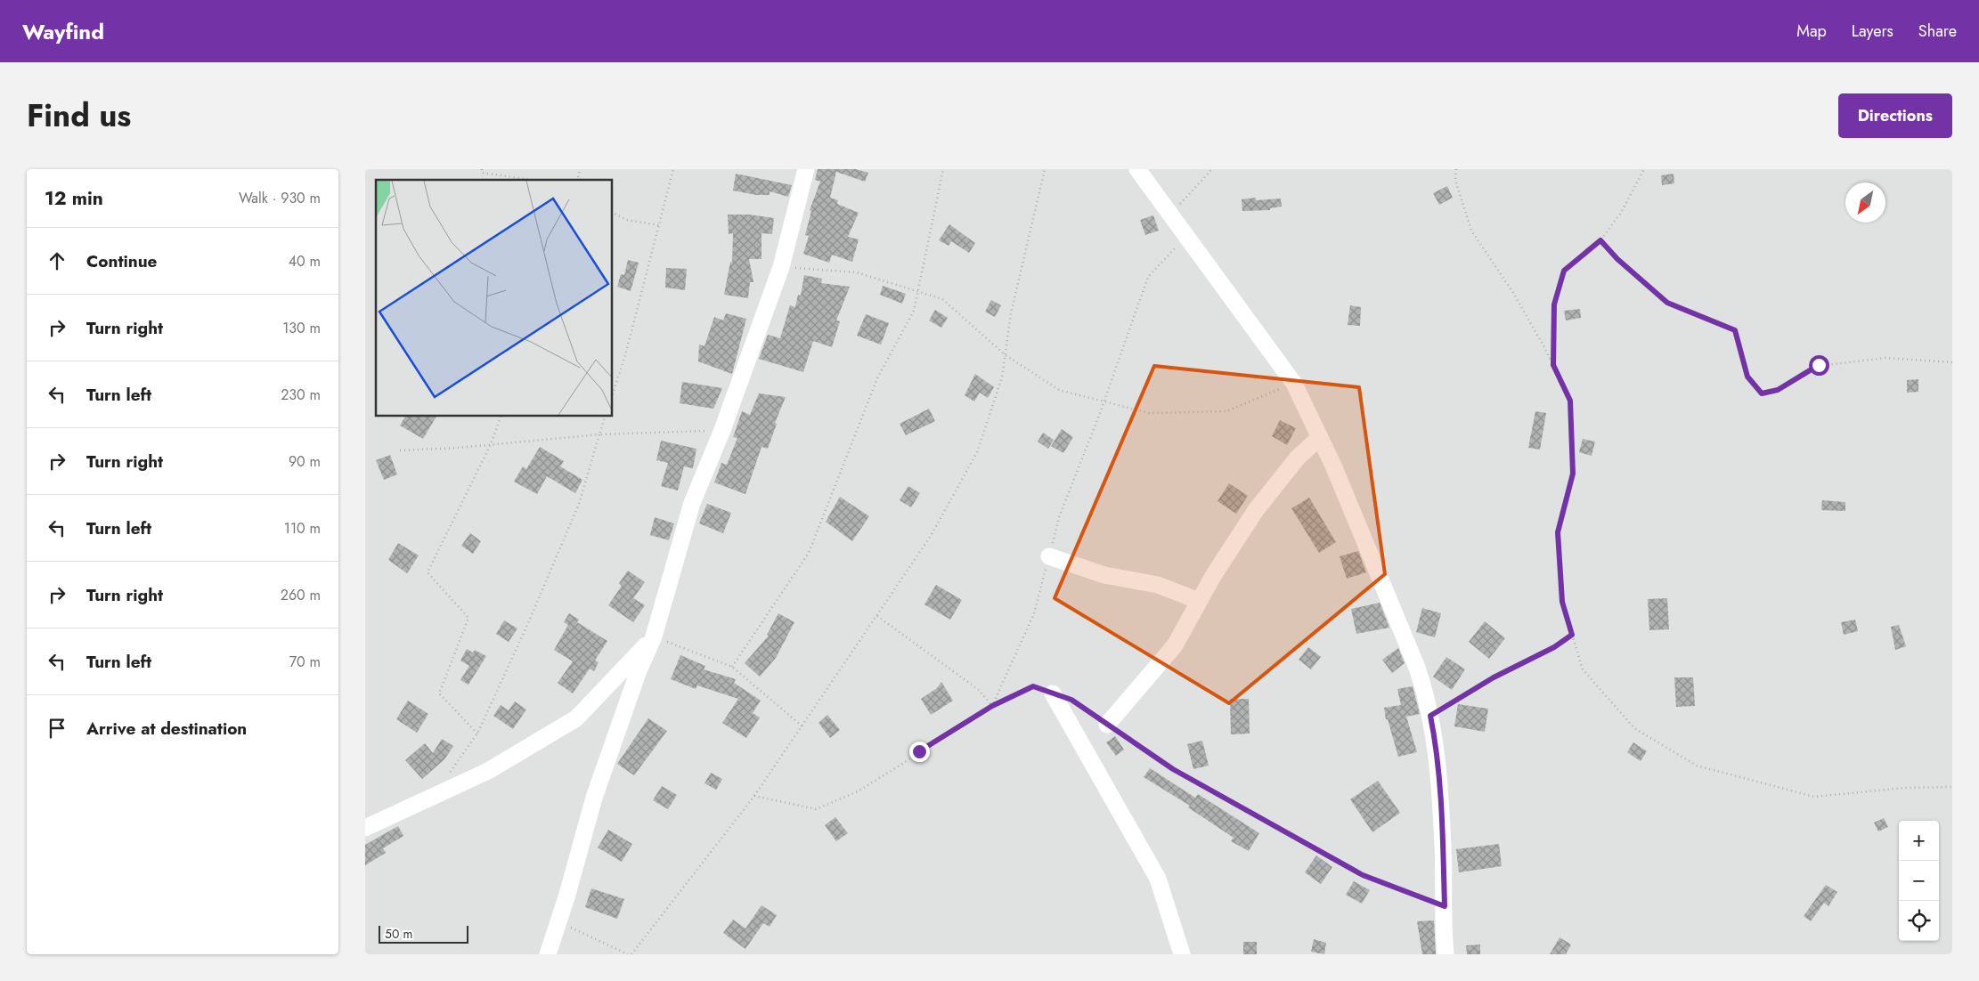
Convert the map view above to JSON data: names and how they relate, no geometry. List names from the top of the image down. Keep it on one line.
{"scale_bar":"50 m","north":"bottom left","page":{"header":"Wayfind","nav":["Map","Layers","Share"],"title":"Find us","buttons":"Directions","heading":["12 min","Walk · 930 m"],"list":[["Continue","40 m"],["Turn right","130 m"],["Turn left","230 m"],["Turn right","90 m"],["Turn left","110 m"],["Turn right","260 m"],["Turn left","70 m"],"Arrive at destination"],"map_buttons":["+","−"],"scale":"50 m"}}
